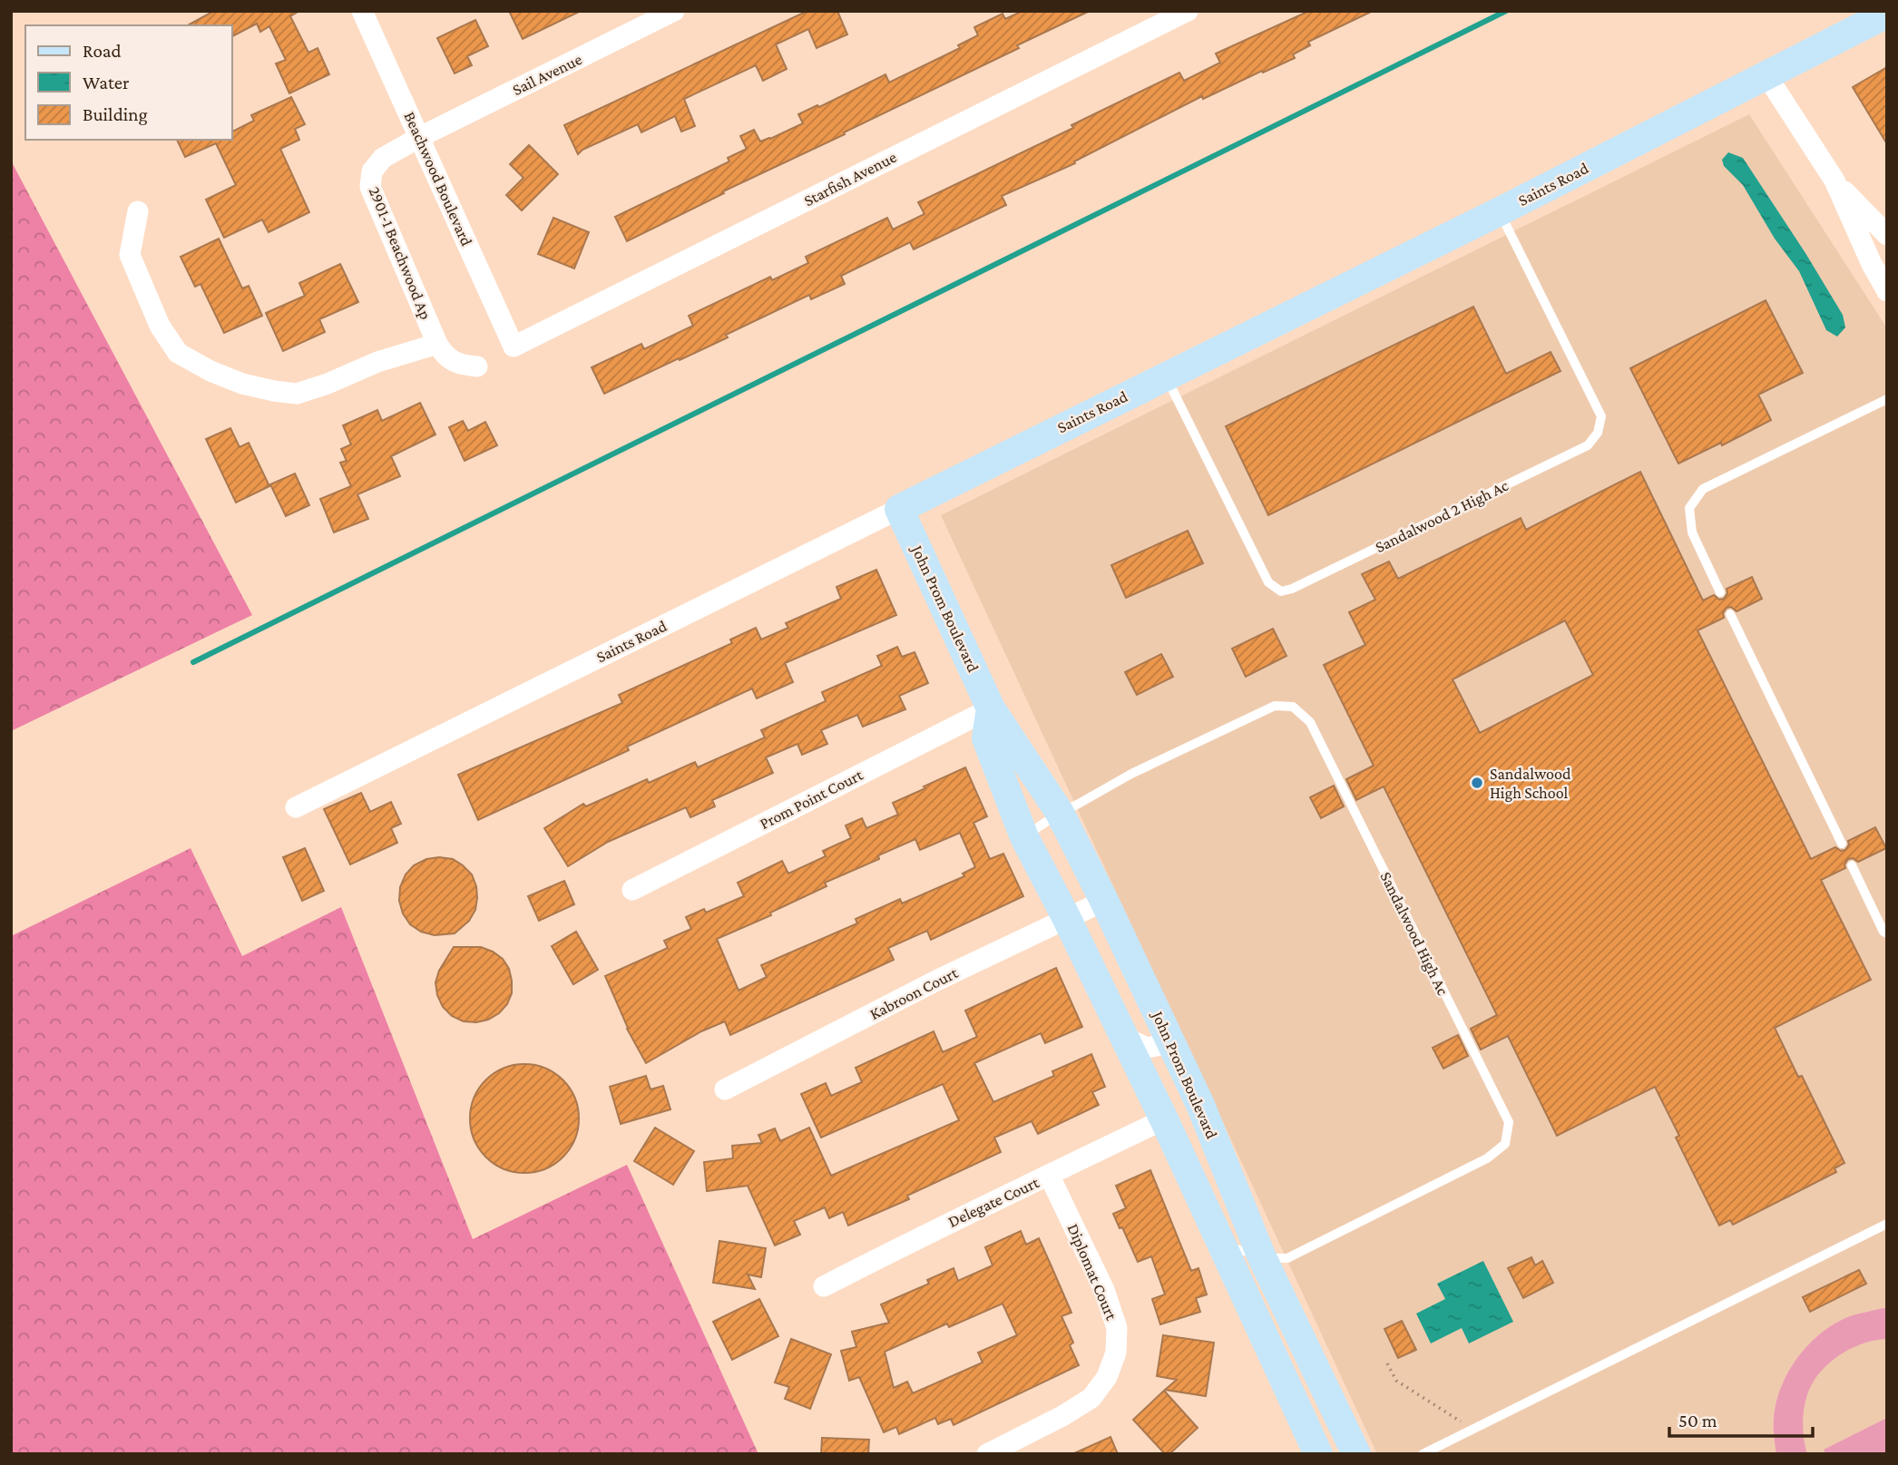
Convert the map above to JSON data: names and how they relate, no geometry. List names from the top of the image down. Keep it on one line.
{"streets":{"street":["Sail Avenue","Beachwood Boulevard","Starfish Avenue","Saints Road","2901-1 Beachwood Ap","John Prom Boulevard","Prom Point Court","Kabroon Court","Delegate Court","Diplomat Court"],"lane":["Sandalwood 2 High Ac","Sandalwood High Ac"]},"crossings":[["Sail Avenue","Beachwood Boulevard"],["Sail Avenue","2901-1 Beachwood Ap"],["Beachwood Boulevard","Starfish Avenue"],["Beachwood Boulevard","2901-1 Beachwood Ap"],["Saints Road","Sandalwood 2 High Ac"],["Saints Road","John Prom Boulevard"],["John Prom Boulevard","Prom Point Court"],["John Prom Boulevard","Sandalwood High Ac"],["John Prom Boulevard","Kabroon Court"],["Delegate Court","Diplomat Court"]],"places":["Sandalwood High School"],"legend":["Road","Water","Building"],"scale_bar":"50 m"}
